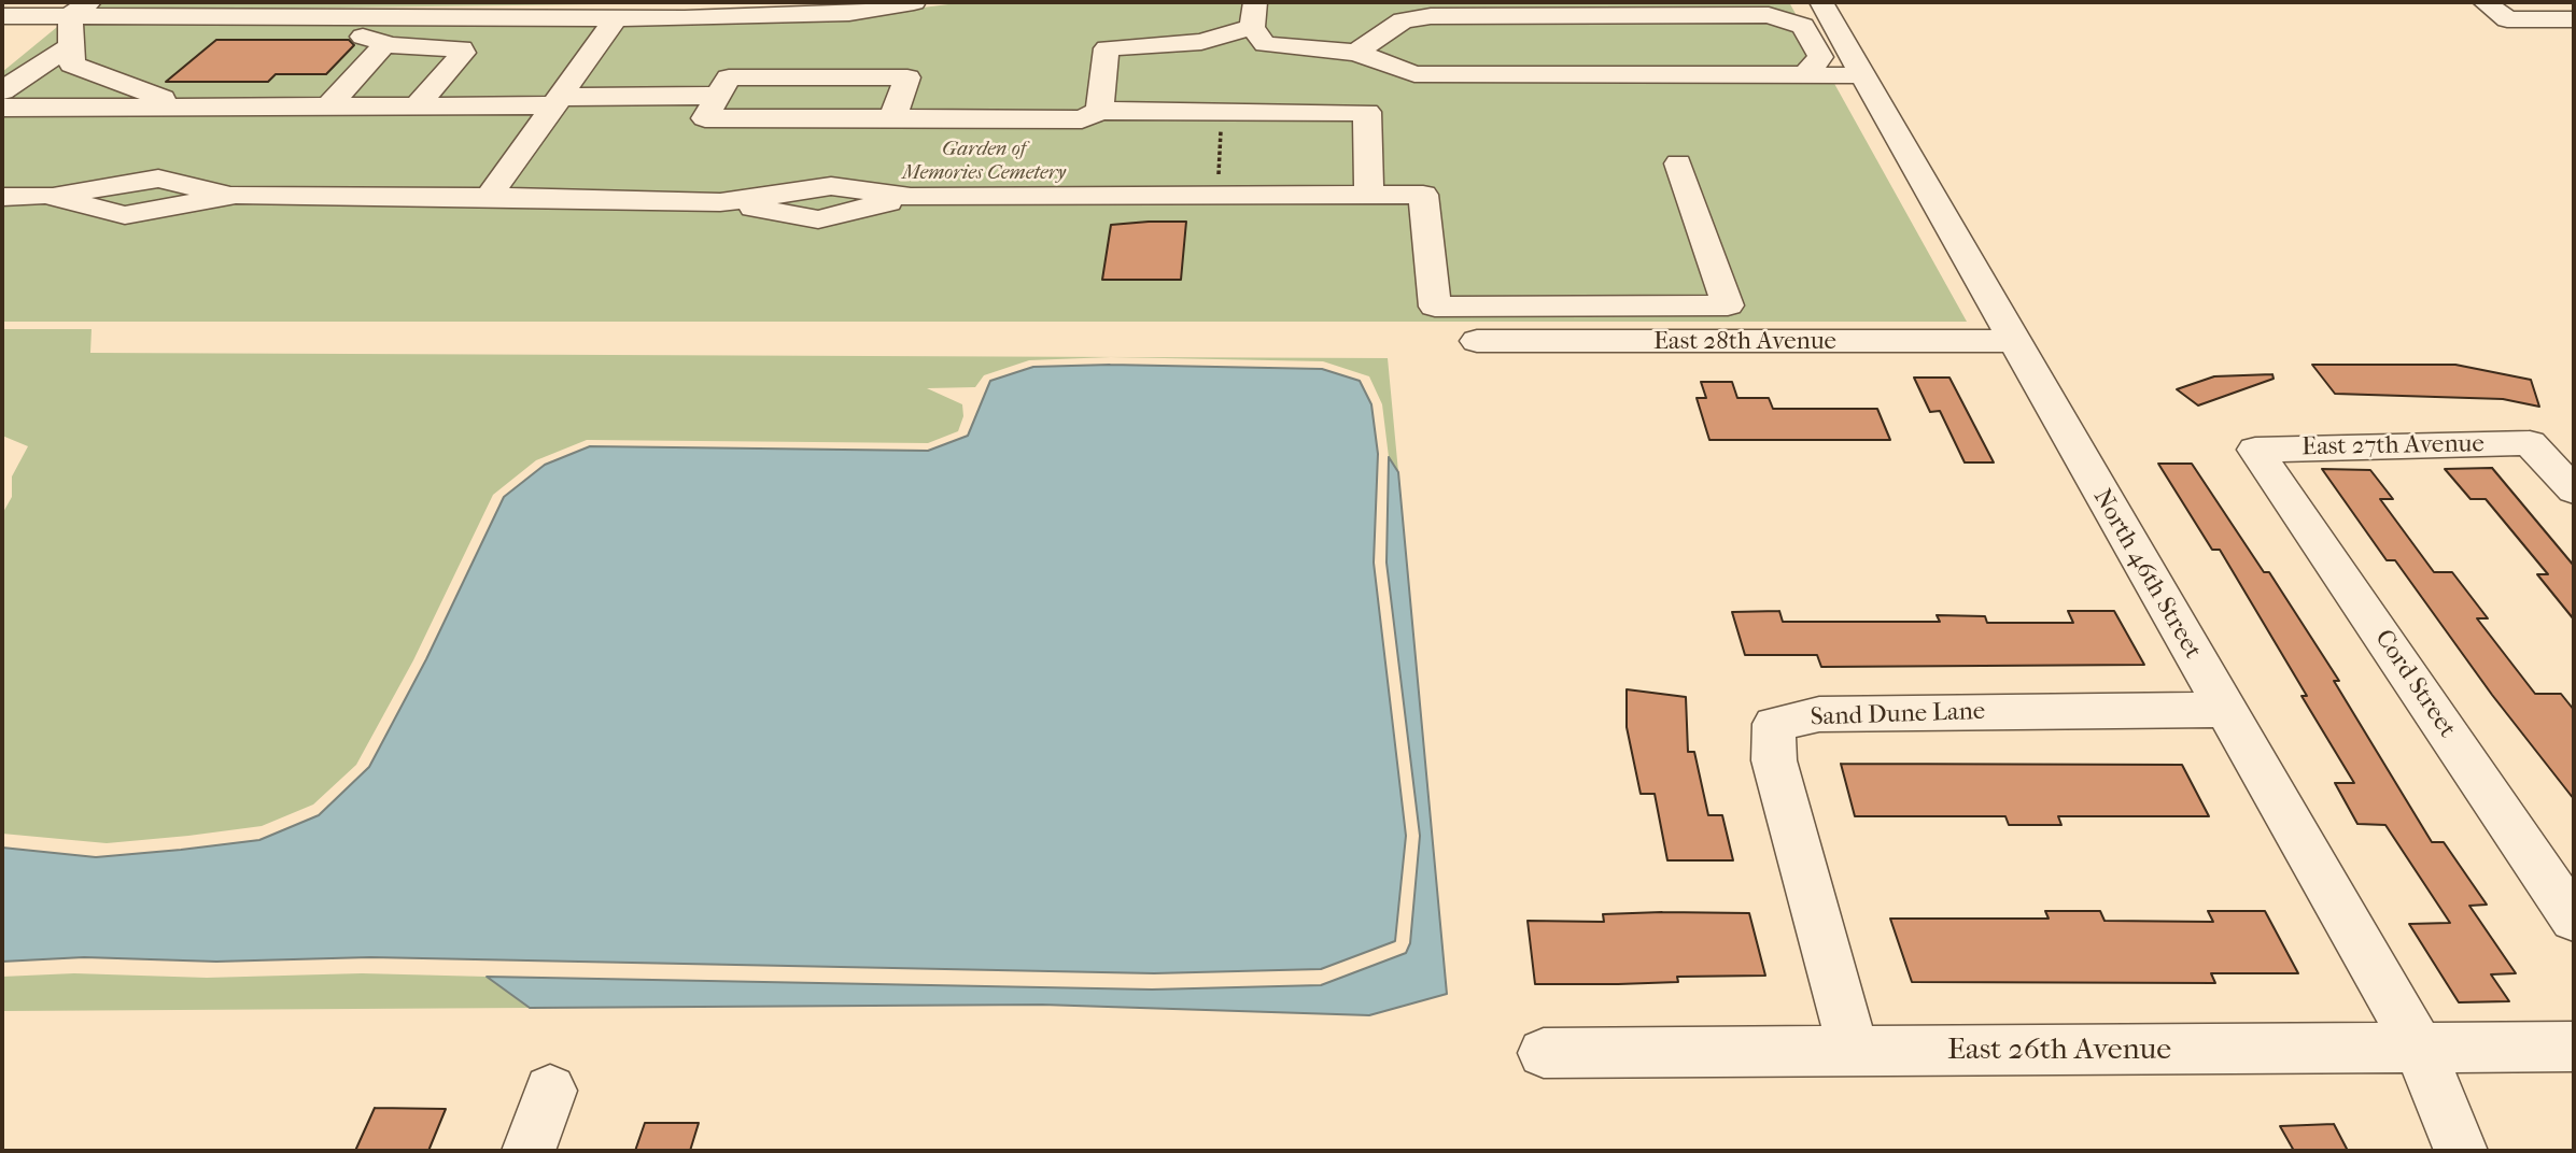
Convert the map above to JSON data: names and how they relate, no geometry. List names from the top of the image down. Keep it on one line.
{"streets":{"street":["East 28th Avenue","East 27th Avenue","North 46th Street","Cord Street","Sand Dune Lane","East 26th Avenue"]},"crossings":[["East 28th Avenue","North 46th Street"],["East 27th Avenue","Cord Street"],["North 46th Street","Sand Dune Lane"],["North 46th Street","East 26th Avenue"],["Sand Dune Lane","East 26th Avenue"]],"parks":["Garden of Memories Cemetery"]}
